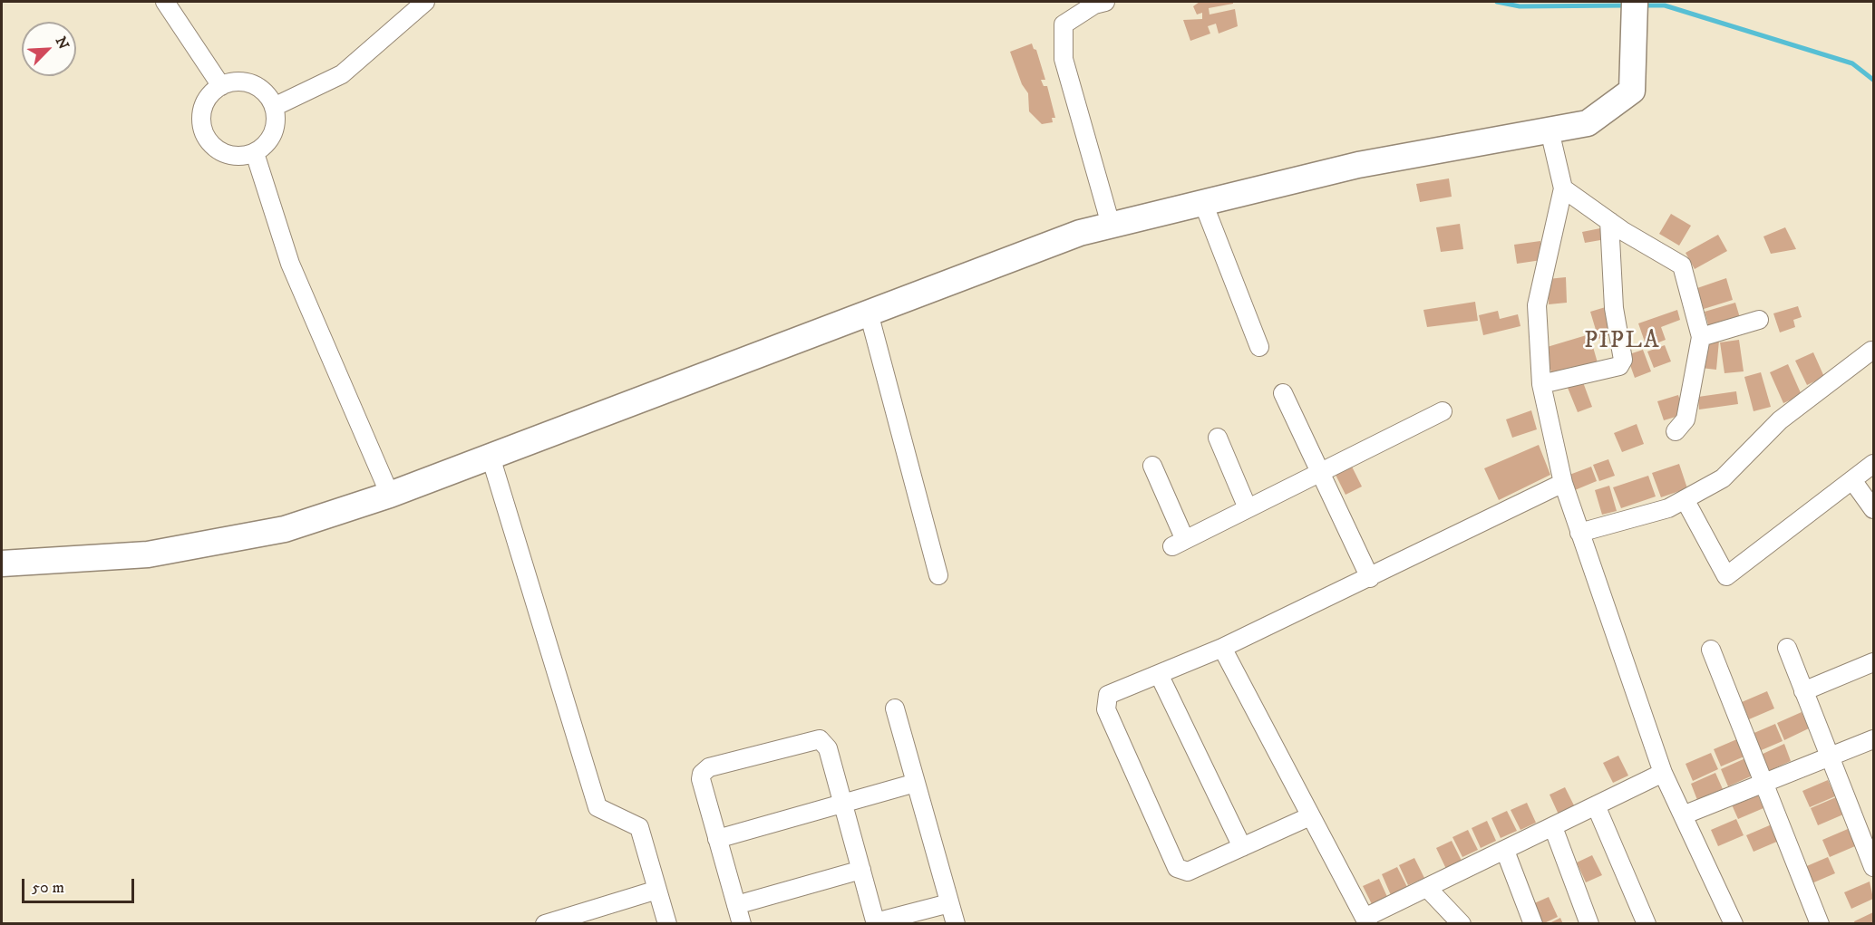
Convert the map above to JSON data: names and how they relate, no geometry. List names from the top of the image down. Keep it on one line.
{"districts":["PIPLA"],"scale_bar":"50 m","north":"top right"}
